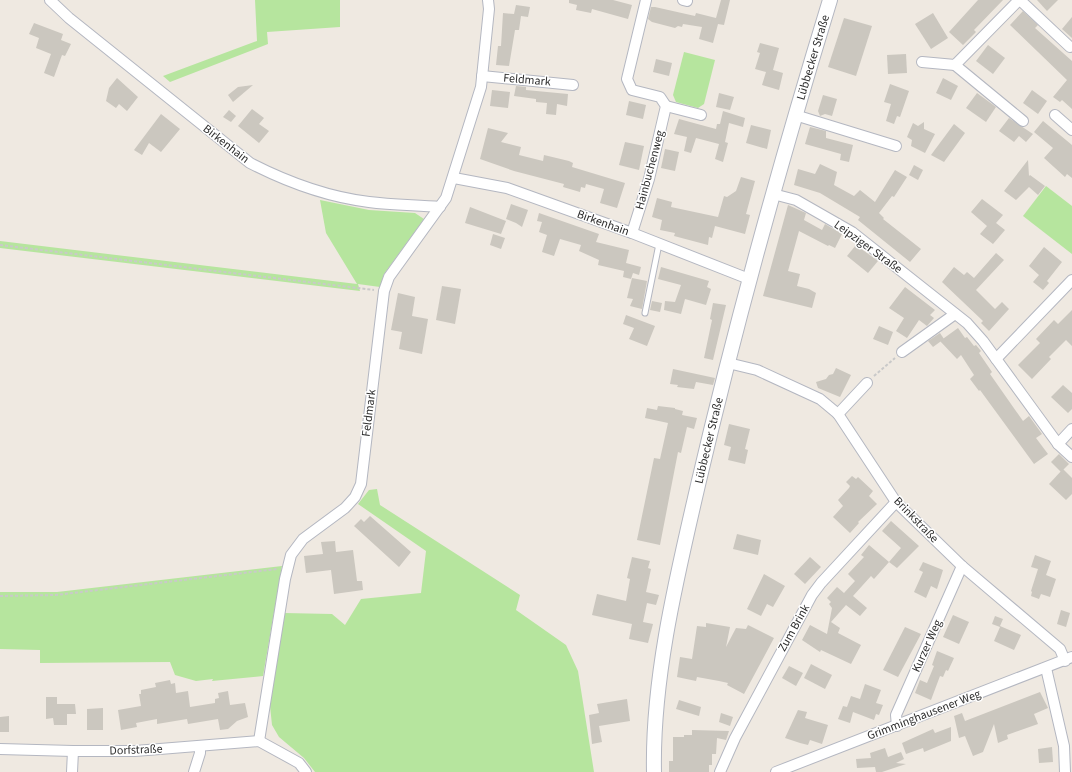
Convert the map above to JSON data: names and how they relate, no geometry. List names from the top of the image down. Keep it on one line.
{"streets":{"main road":["Lübbecker Straße"],"street":["Feldmark","Birkenhain","Hainbuchenweg","Leipziger Straße","Brinkstraße","Zum Brink","Kurzer Weg","Grimminghausener Weg","Dorfstraße"]},"crossings":[["Lübbecker Straße","Birkenhain"],["Lübbecker Straße","Leipziger Straße"],["Lübbecker Straße","Brinkstraße"],["Feldmark","Birkenhain"],["Feldmark","Dorfstraße"],["Birkenhain","Hainbuchenweg"],["Brinkstraße","Zum Brink"],["Brinkstraße","Kurzer Weg"],["Brinkstraße","Grimminghausener Weg"],["Kurzer Weg","Grimminghausener Weg"]]}
